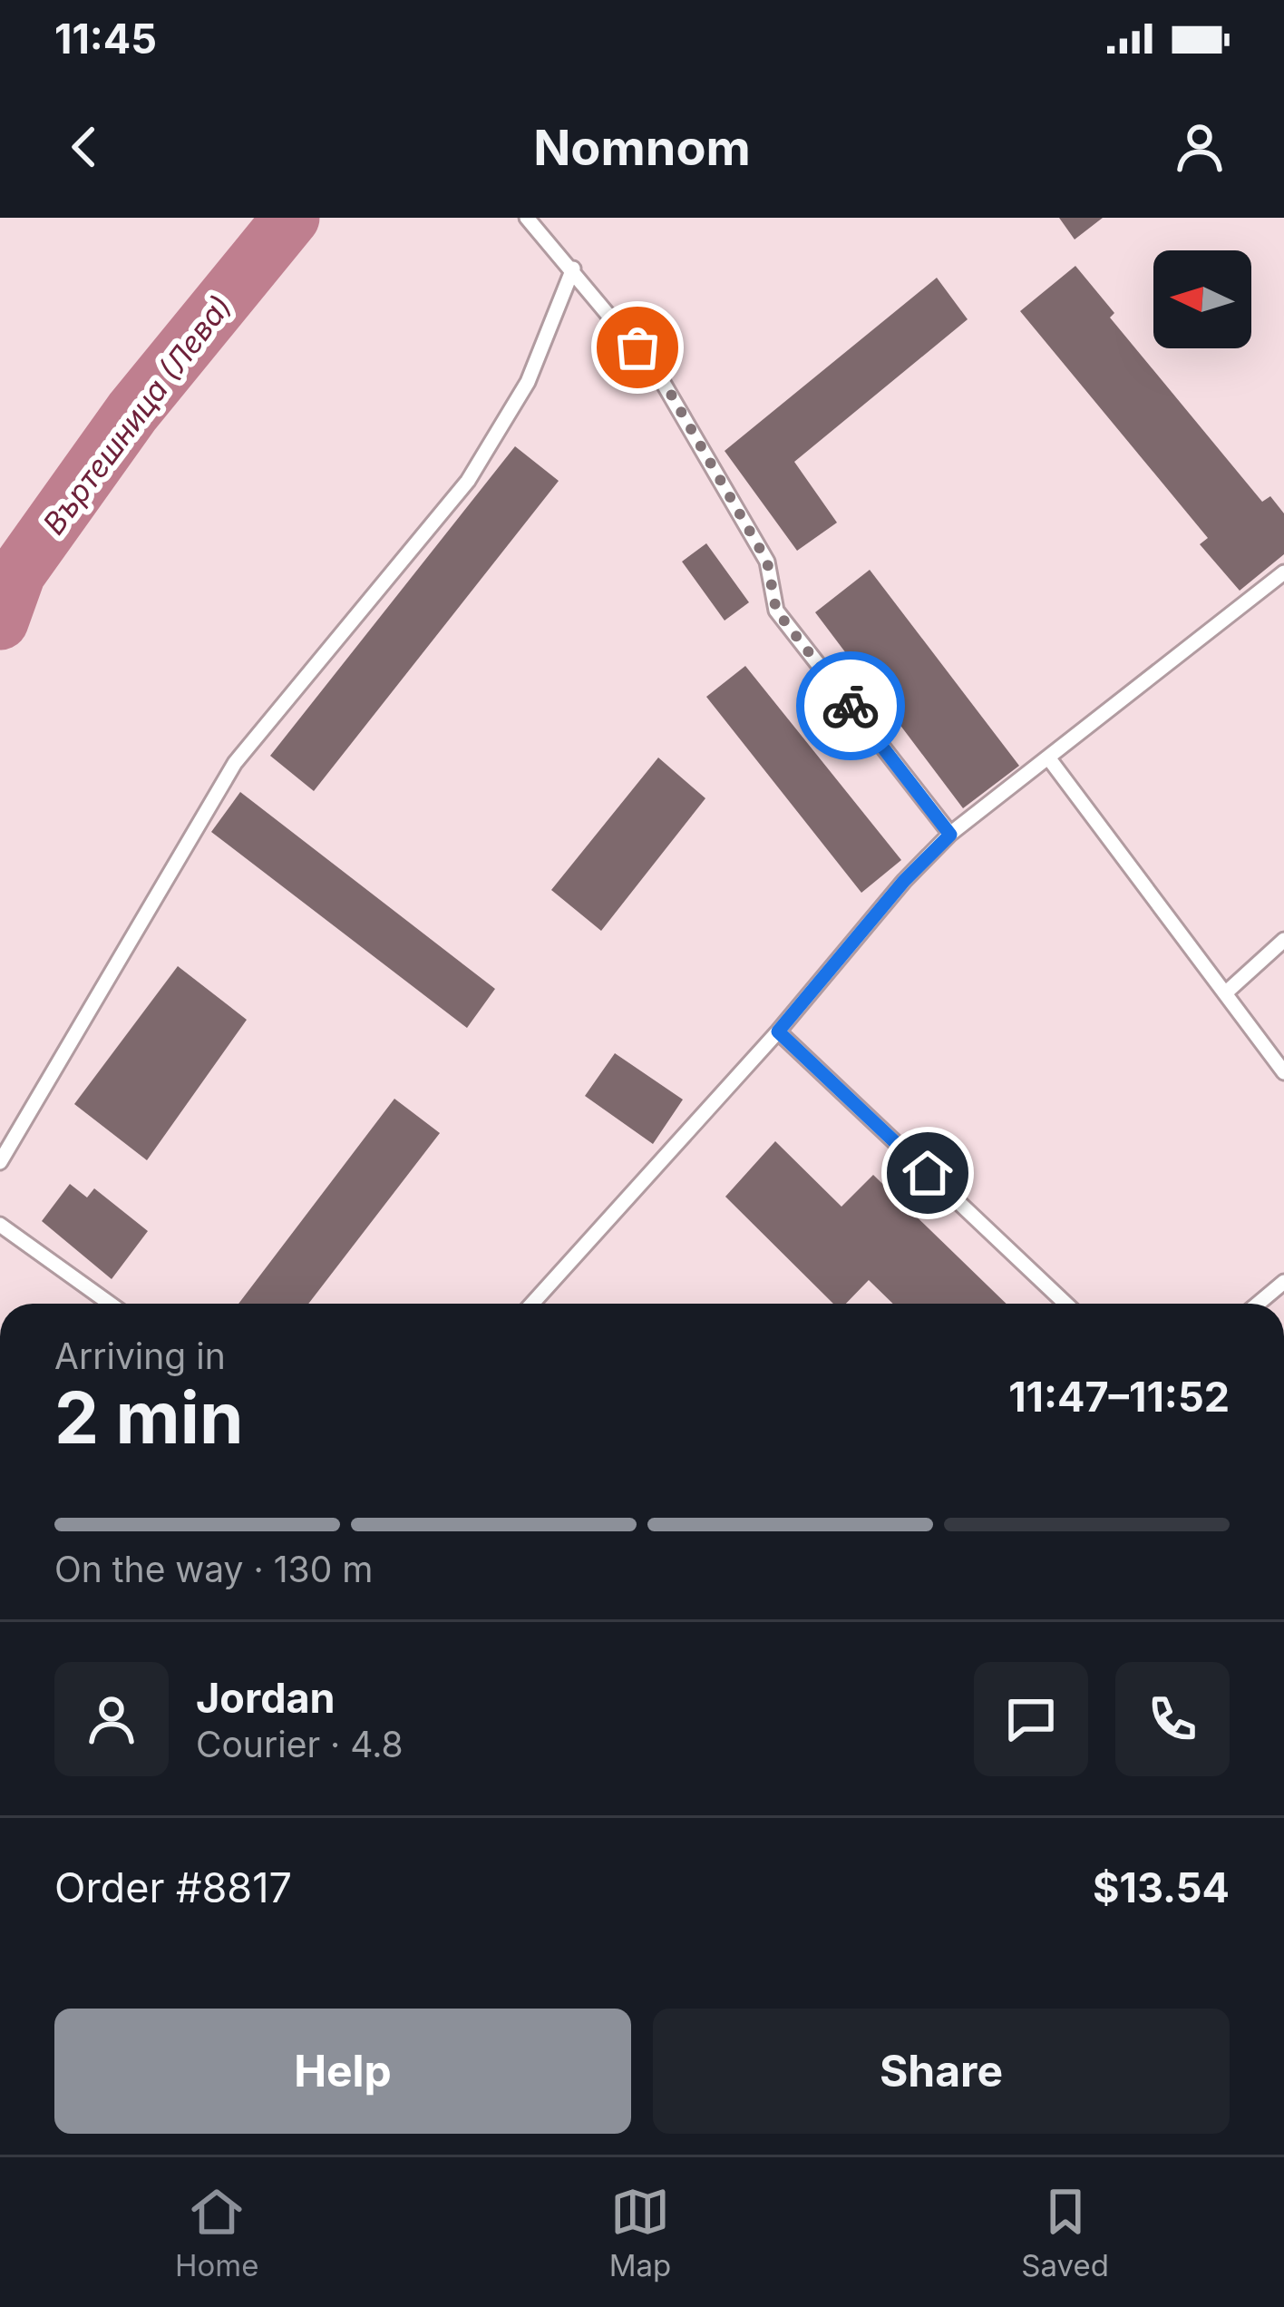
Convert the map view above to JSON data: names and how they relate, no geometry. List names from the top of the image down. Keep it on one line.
{"water":["Въртешница (Лева)"],"north":"left","page":{"status":"11:45","header":"Nomnom","heading":["2 min","Arriving in","11:47–11:52"],"panel":["Jordan","Courier · 4.8","Order #8817","$13.54"],"bar":"On the way · 130 m","buttons":["Help","Share"],"tabs":["Home","Map","Saved"]}}
